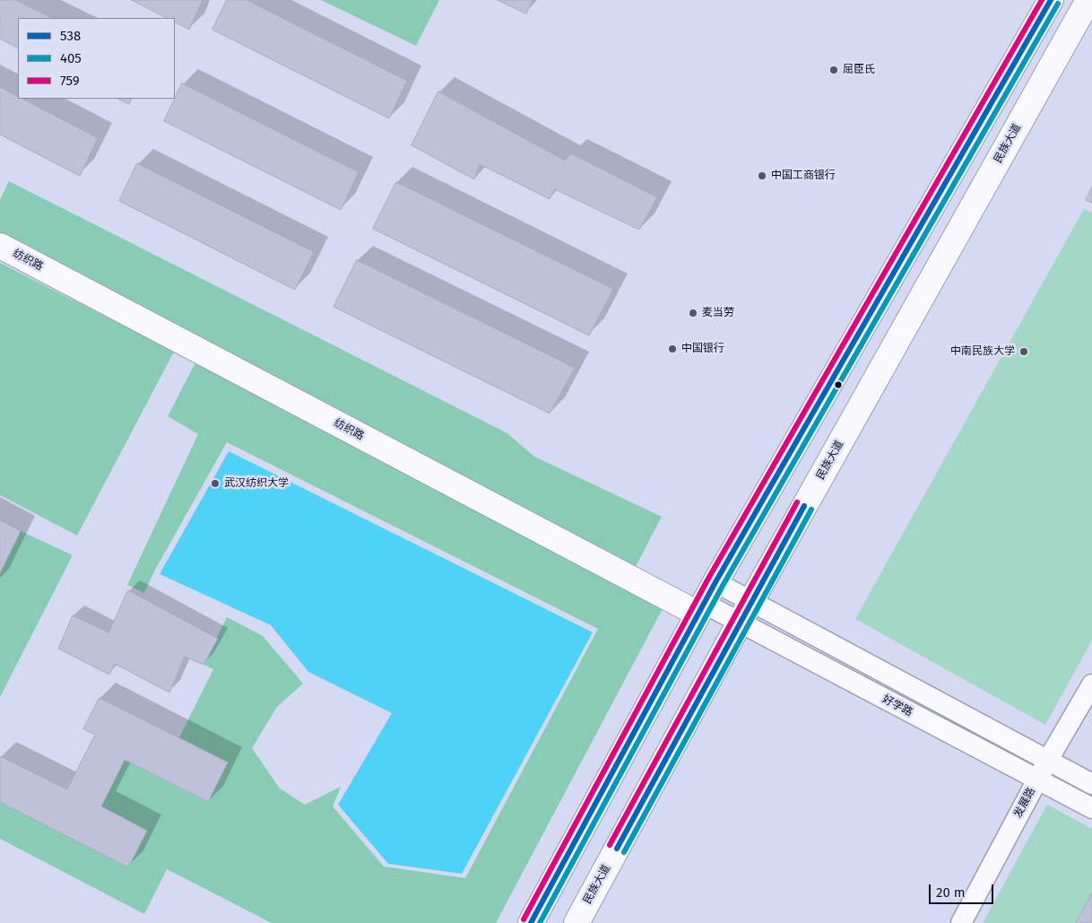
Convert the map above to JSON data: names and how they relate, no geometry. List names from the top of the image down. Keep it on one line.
{"streets":{"main road":["民族大道","纺织路"],"street":["好学路","发展路"]},"crossings":[["民族大道","好学路"],["纺织路","好学路"],["好学路","发展路"]],"places":["屈臣氏","中国工商银行","麦当劳","中国银行","中南民族大学","武汉纺织大学"],"lines":["transit line 538","transit line 759","transit line 405"],"legend":["538","405","759"],"scale_bar":"20 m"}
